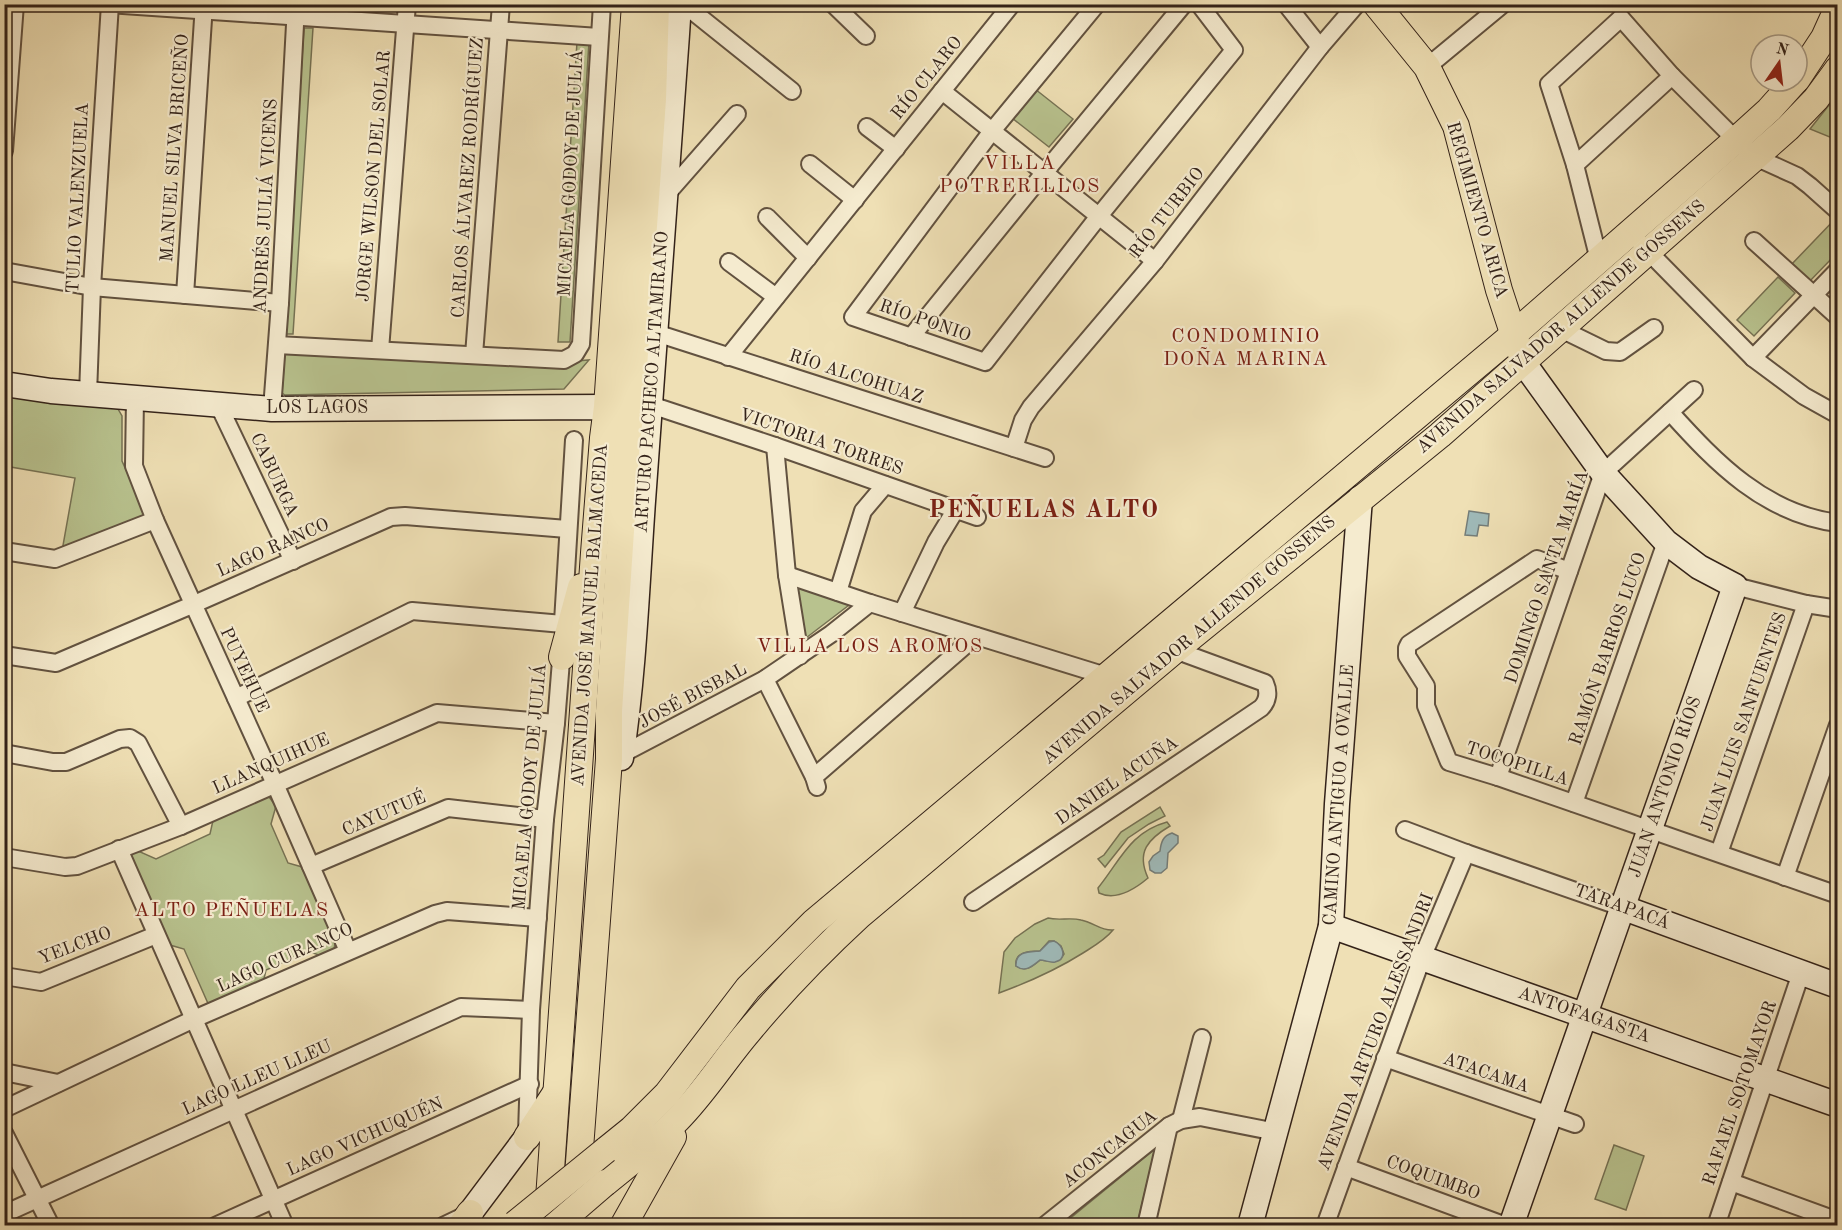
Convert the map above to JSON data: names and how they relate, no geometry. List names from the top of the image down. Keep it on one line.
{"streets":{"main road":["REGIMIENTO ARICA","AVENIDA SALVADOR ALLENDE GOSSENS","ARTURO PACHECO ALTAMIRANO","LOS LAGOS","AVENIDA JOSÉ MANUEL BALMACEDA","JUAN ANTONIO RÍOS","CAMINO ANTIGUO A OVALLE","TARAPACÁ","ANTOFAGASTA"],"street":["RÍO CLARO","MANUEL SILVA BRICEÑO","MICAELA GODOY DE JULIÁ","JORGE WILSON DEL SOLAR","CARLOS ÁLVAREZ RODRÍGUEZ","TULIO VALENZUELA","ANDRÉS JULIÁ VICENS","RÍO TURBIO","RÍO PONIO","RÍO ALCOHUAZ","VICTORIA TORRES","CABURGA","LAGO RANCO","DOMINGO SANTA MARÍA","RAMÓN BARROS LUCO","PUYEHUE","JOSÉ BISBAL","JUAN LUIS SANFUENTES","LLANQUIHUE","TOCOPILLA","DANIEL ACUÑA","CAYUTUÉ","YELCHO","LAGO CURANCO","AVENIDA ARTURO ALESSANDRI","ATACAMA","LAGO LLEU LLEU","RAFAEL SOTOMAYOR","LAGO VICHUQUÉN","ACONCAGUA","COQUIMBO"]},"crossings":[["RÍO CLARO","RÍO ALCOHUAZ"],["MICAELA GODOY DE JULIÁ","CARLOS ÁLVAREZ RODRÍGUEZ"],["MICAELA GODOY DE JULIÁ","LAGO RANCO"],["MICAELA GODOY DE JULIÁ","LLANQUIHUE"],["MICAELA GODOY DE JULIÁ","CAYUTUÉ"],["MICAELA GODOY DE JULIÁ","LAGO CURANCO"],["MICAELA GODOY DE JULIÁ","LAGO LLEU LLEU"],["MICAELA GODOY DE JULIÁ","LAGO VICHUQUÉN"],["TULIO VALENZUELA","LOS LAGOS"],["ANDRÉS JULIÁ VICENS","LOS LAGOS"],["REGIMIENTO ARICA","AVENIDA SALVADOR ALLENDE GOSSENS"],["RÍO TURBIO","RÍO ALCOHUAZ"],["AVENIDA SALVADOR ALLENDE GOSSENS","DANIEL ACUÑA"],["AVENIDA SALVADOR ALLENDE GOSSENS","CAMINO ANTIGUO A OVALLE"],["RÍO ALCOHUAZ","ARTURO PACHECO ALTAMIRANO"],["ARTURO PACHECO ALTAMIRANO","LOS LAGOS"],["ARTURO PACHECO ALTAMIRANO","VICTORIA TORRES"],["ARTURO PACHECO ALTAMIRANO","AVENIDA JOSÉ MANUEL BALMACEDA"],["LOS LAGOS","VICTORIA TORRES"],["LOS LAGOS","CABURGA"],["LOS LAGOS","AVENIDA JOSÉ MANUEL BALMACEDA"],["LOS LAGOS","PUYEHUE"],["VICTORIA TORRES","AVENIDA JOSÉ MANUEL BALMACEDA"],["CABURGA","LAGO RANCO"],["LAGO RANCO","PUYEHUE"],["DOMINGO SANTA MARÍA","TOCOPILLA"],["AVENIDA JOSÉ MANUEL BALMACEDA","JOSÉ BISBAL"],["RAMÓN BARROS LUCO","TOCOPILLA"],["PUYEHUE","LLANQUIHUE"],["PUYEHUE","CAYUTUÉ"],["PUYEHUE","LAGO CURANCO"],["JUAN LUIS SANFUENTES","TOCOPILLA"],["TOCOPILLA","JUAN ANTONIO RÍOS"],["JUAN ANTONIO RÍOS","TARAPACÁ"],["JUAN ANTONIO RÍOS","ANTOFAGASTA"],["JUAN ANTONIO RÍOS","ATACAMA"],["CAMINO ANTIGUO A OVALLE","ANTOFAGASTA"],["CAMINO ANTIGUO A OVALLE","ACONCAGUA"],["TARAPACÁ","AVENIDA ARTURO ALESSANDRI"],["TARAPACÁ","RAFAEL SOTOMAYOR"],["ANTOFAGASTA","AVENIDA ARTURO ALESSANDRI"],["ANTOFAGASTA","RAFAEL SOTOMAYOR"],["AVENIDA ARTURO ALESSANDRI","ATACAMA"],["AVENIDA ARTURO ALESSANDRI","COQUIMBO"]],"districts":["VILLA POTRERILLOS","CONDOMINIO DOÑA MARINA","PEÑUELAS ALTO","VILLA LOS AROMOS","ALTO PEÑUELAS"],"north":"top"}
